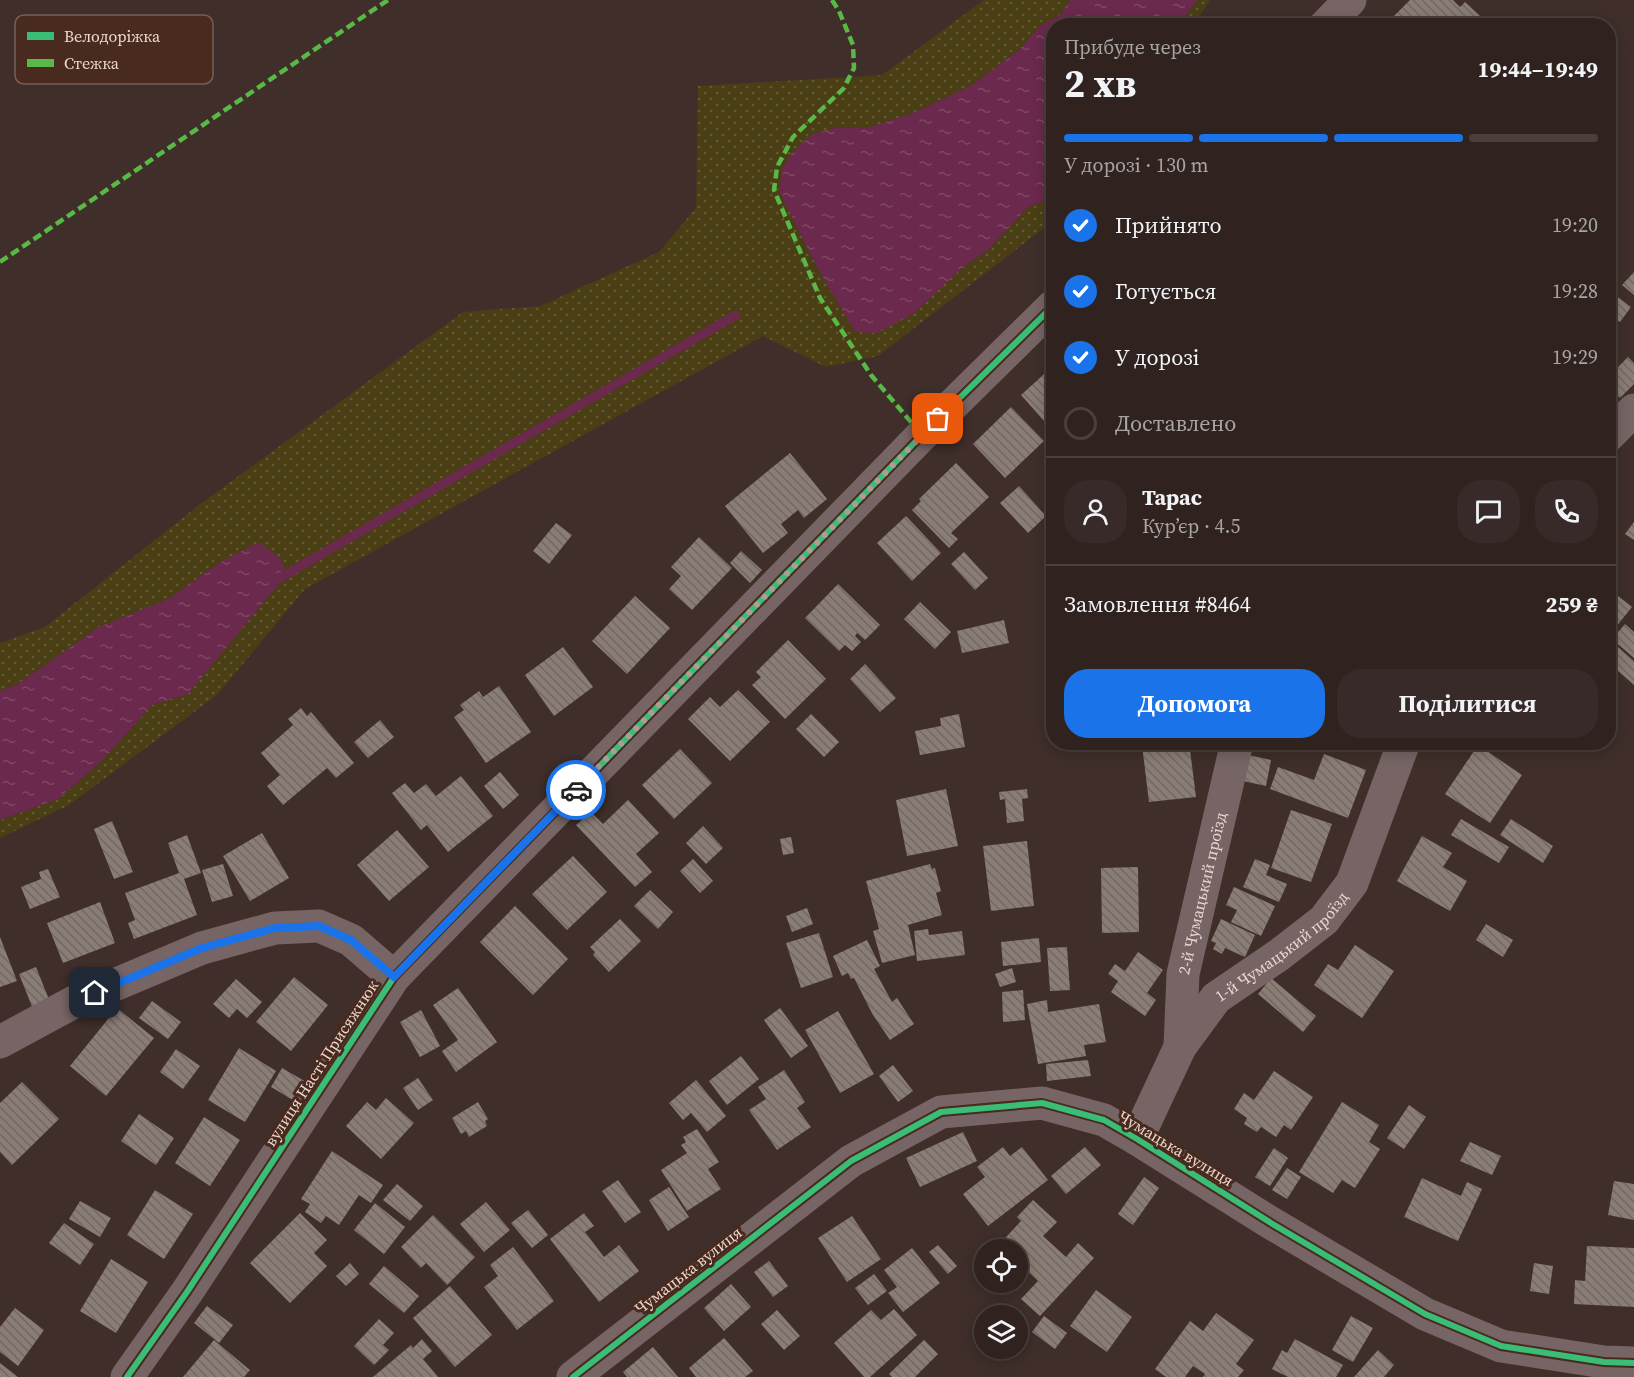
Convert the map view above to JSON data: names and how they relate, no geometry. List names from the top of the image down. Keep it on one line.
{"streets":{"street":["2-й Чумацький проїзд","1-й Чумацький проїзд","вулиця Насті Присяжнюк","Чумацька вулиця"]},"crossings":[["2-й Чумацький проїзд","1-й Чумацький проїзд"],["1-й Чумацький проїзд","Чумацька вулиця"]],"legend":["Велодоріжка","Стежка"],"page":{"heading":["2 хв","Прибуде через","19:44–19:49"],"panel":["Тарас","Кур’єр · 4.5","Замовлення #8464","259 ₴"],"bar":"У дорозі · 130 m","list":[["Прийнято","19:20"],["Готується","19:28"],["У дорозі","19:29"],"Доставлено"],"buttons":["Допомога","Поділитися"]}}
